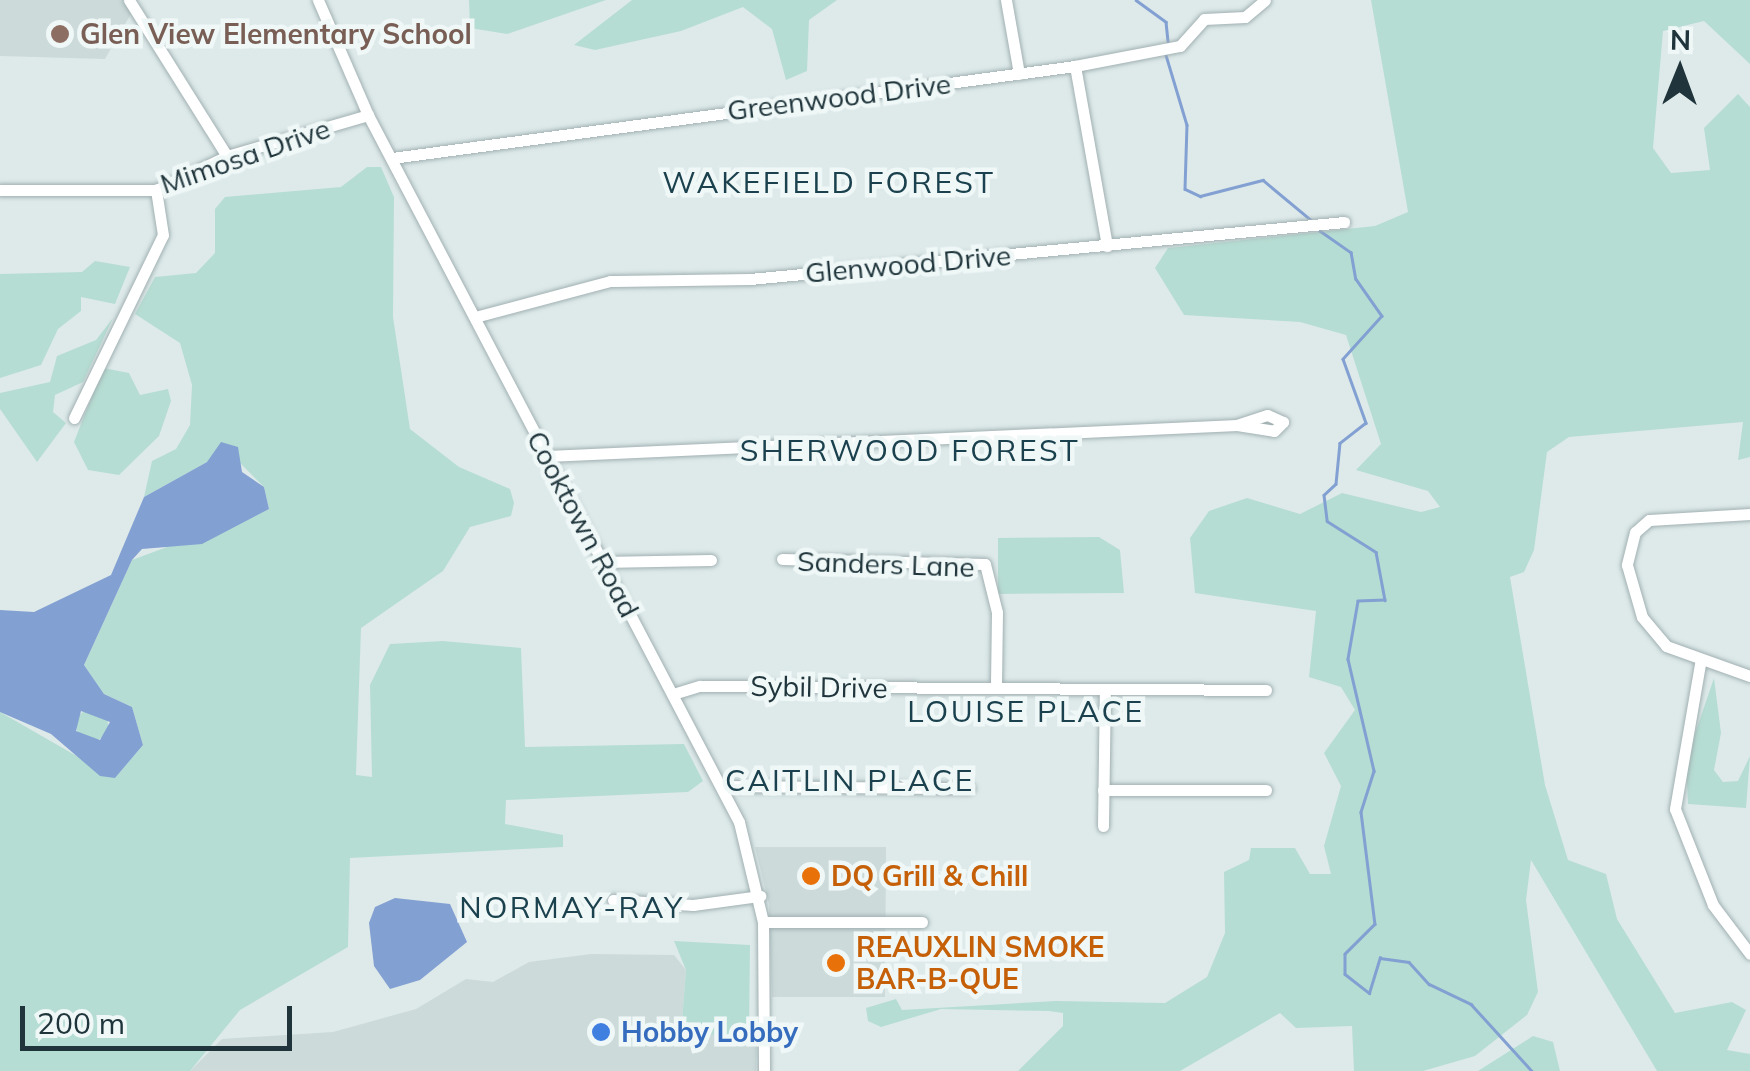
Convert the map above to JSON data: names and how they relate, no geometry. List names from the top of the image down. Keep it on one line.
{"streets":{"street":["Greenwood Drive","Mimosa Drive","Glenwood Drive","Cooktown Road","Sanders Lane","Sybil Drive"]},"crossings":[["Greenwood Drive","Cooktown Road"],["Mimosa Drive","Cooktown Road"],["Glenwood Drive","Cooktown Road"],["Cooktown Road","Sybil Drive"],["Sanders Lane","Sybil Drive"]],"districts":["WAKEFIELD FOREST","SHERWOOD FOREST","LOUISE PLACE","CAITLIN PLACE","NORMAY-RAY"],"places":["Glen View Elementary School","DQ Grill & Chill","REAUXLIN SMOKE BAR-B-QUE","Hobby Lobby"],"scale_bar":"200 m","north":"top"}
